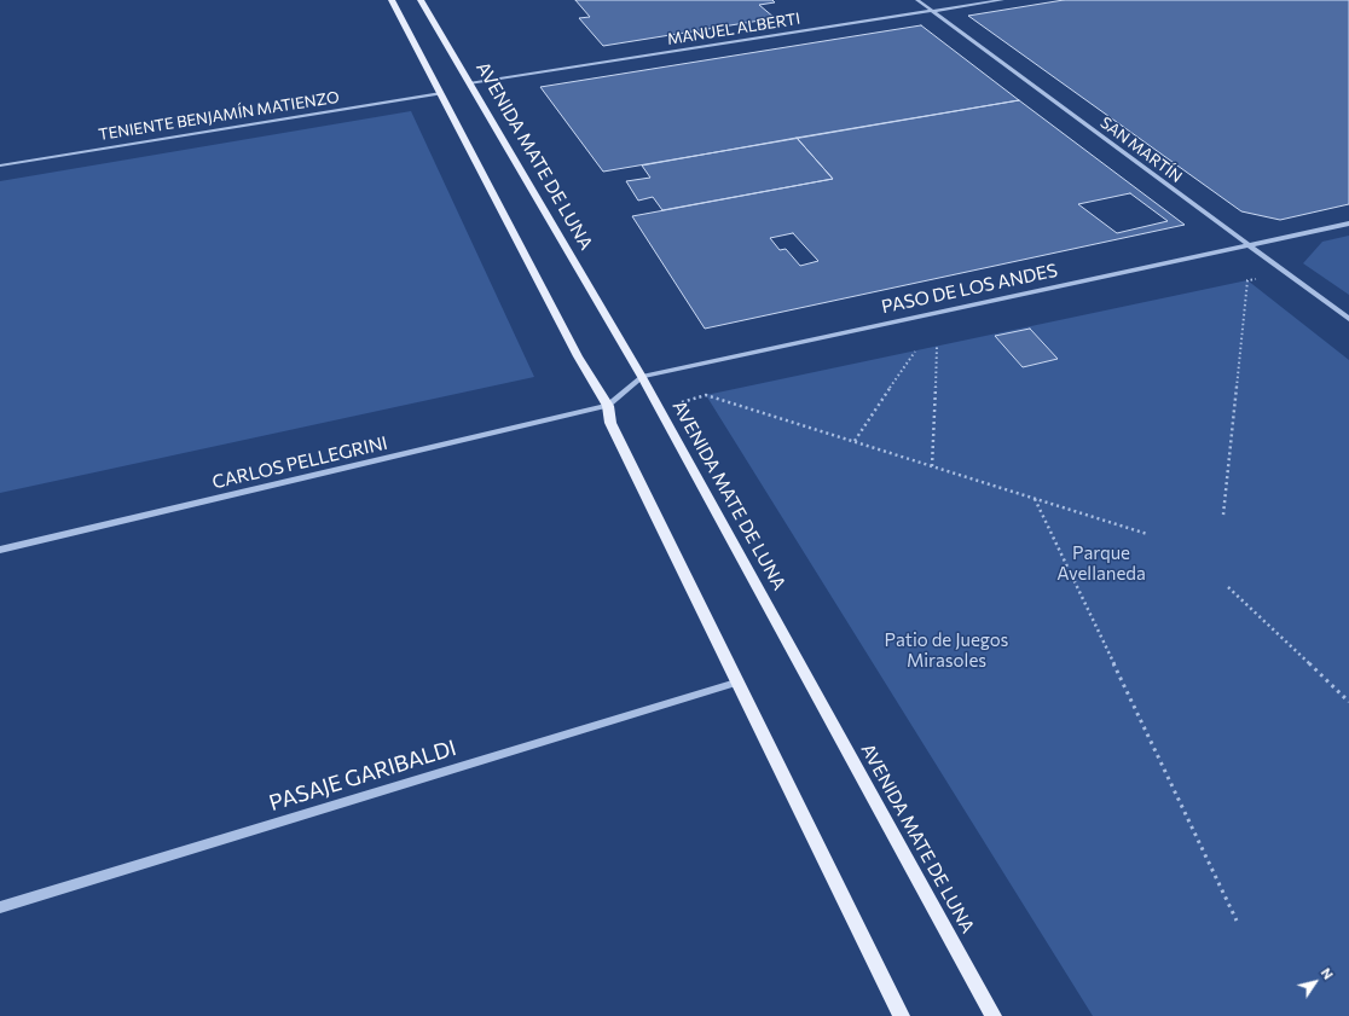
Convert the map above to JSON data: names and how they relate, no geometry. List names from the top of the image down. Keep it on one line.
{"streets":{"main road":["AVENIDA MATE DE LUNA"],"street":["MANUEL ALBERTI","TENIENTE BENJAMÍN MATIENZO","SAN MARTÍN","PASO DE LOS ANDES","CARLOS PELLEGRINI","PASAJE GARIBALDI"]},"crossings":[["MANUEL ALBERTI","SAN MARTÍN"],["MANUEL ALBERTI","AVENIDA MATE DE LUNA"],["SAN MARTÍN","PASO DE LOS ANDES"],["AVENIDA MATE DE LUNA","PASO DE LOS ANDES"],["PASO DE LOS ANDES","CARLOS PELLEGRINI"]],"parks":["Parque Avellaneda","Patio de Juegos Mirasoles"],"north":"top right"}
